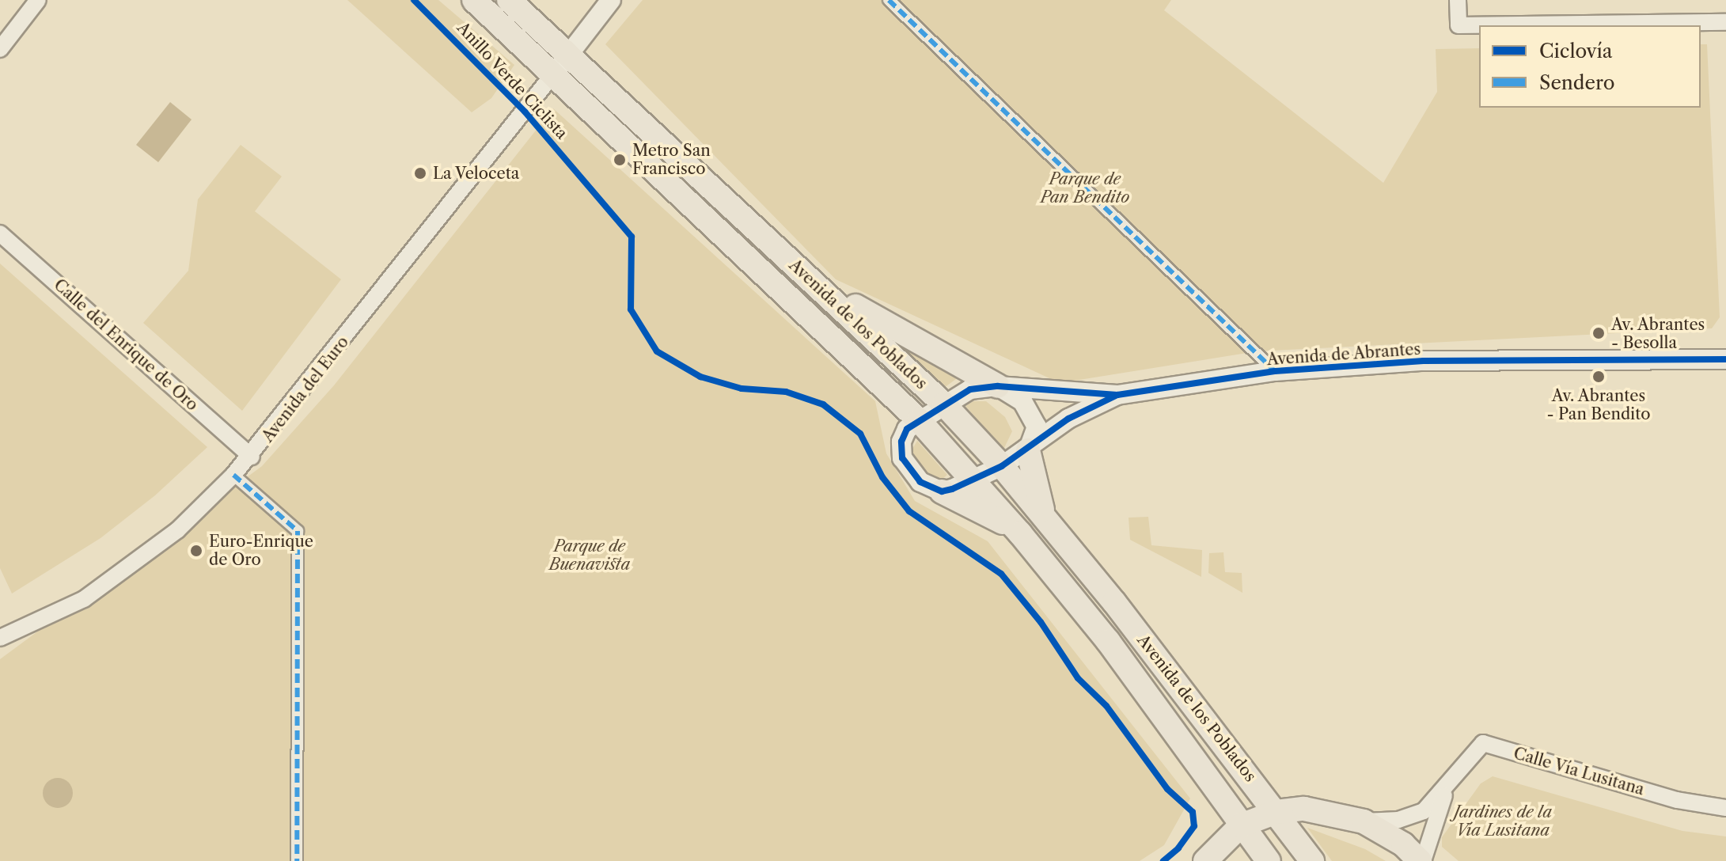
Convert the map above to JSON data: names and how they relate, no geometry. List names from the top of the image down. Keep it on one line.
{"streets":{"main road":["Avenida de los Poblados"],"street":["Calle del Enrique de Oro","Avenida de Abrantes","Avenida del Euro","Calle Vía Lusitana"],"cycle path":["Anillo Verde Ciclista"]},"crossings":[["Avenida de los Poblados","Avenida de Abrantes"],["Avenida de los Poblados","Avenida del Euro"],["Calle del Enrique de Oro","Avenida del Euro"]],"parks":["Parque de Pan Bendito","Parque de Buenavista","Jardines de la Vía Lusitana"],"places":["Metro San Francisco","La Veloceta","Av. Abrantes - Besolla","Av. Abrantes - Pan Bendito","Euro-Enrique de Oro"],"legend":["Ciclovía","Sendero"]}
